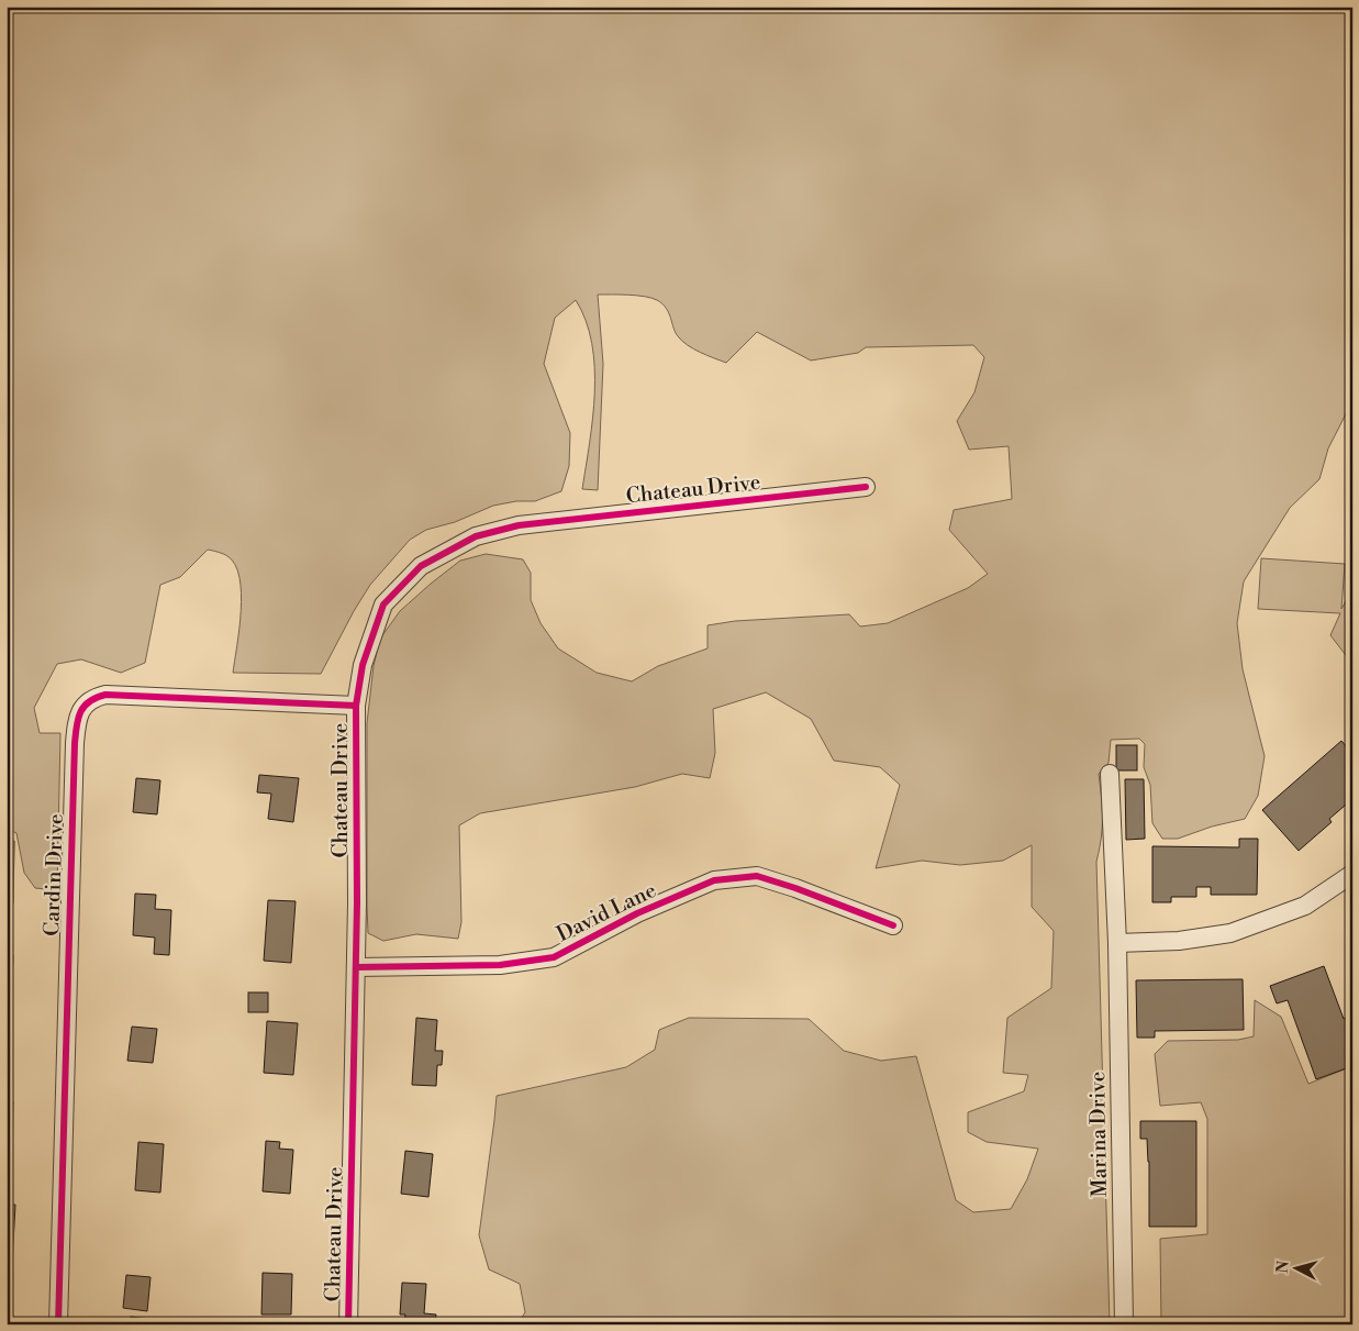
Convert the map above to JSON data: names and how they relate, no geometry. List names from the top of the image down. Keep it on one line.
{"streets":{"street":["Chateau Drive","Cardin Drive","David Lane","Marina Drive"]},"crossings":[["Chateau Drive","Cardin Drive"],["Chateau Drive","David Lane"]],"north":"left"}
